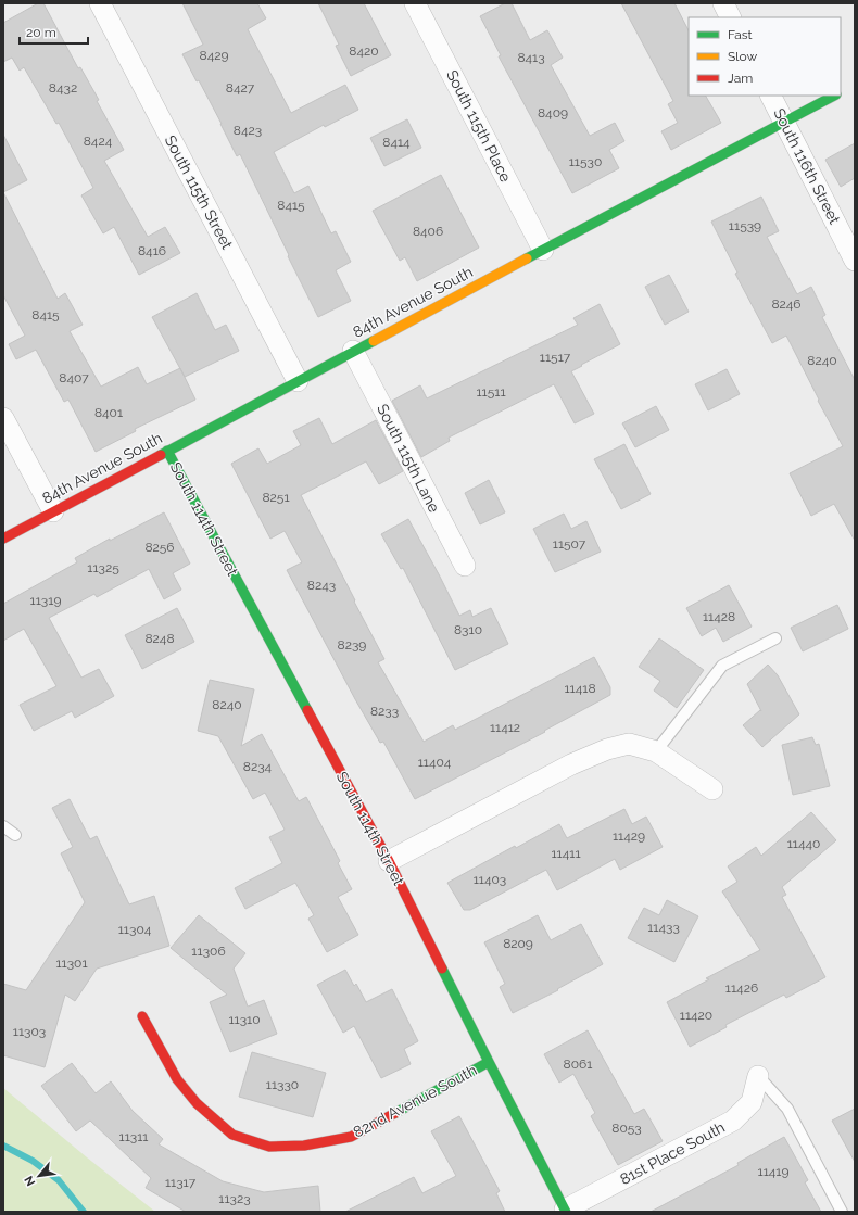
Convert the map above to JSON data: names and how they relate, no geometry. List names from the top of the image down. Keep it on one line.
{"streets":{"street":["South 115th Place","South 116th Street","South 115th Street","84th Avenue South","South 115th Lane","South 114th Street","82nd Avenue South","81st Place South"]},"crossings":[["South 115th Place","84th Avenue South"],["South 116th Street","84th Avenue South"],["South 115th Street","84th Avenue South"],["84th Avenue South","South 115th Lane"],["84th Avenue South","South 114th Street"],["South 114th Street","82nd Avenue South"],["South 114th Street","81st Place South"]],"house_numbers":["8420","8429","8413","8432","8427","8409","8423","8424","8414","11530","8415","11539","8406","8416","8246","8415","11517","8240","8407","11511","8401","8251","11507","8256","11325","8243","11319","11428","8310","8248","8239","11418","8240","8233","11412","11404","8234","11429","11440","11411","11403","11433","11304","8209","11306","11301","11426","11420","11310","11303","8061","11330","8053","11311","11419","11317","11323"],"legend":["Fast","Slow","Jam"],"scale_bar":"20 m","north":"bottom left"}
